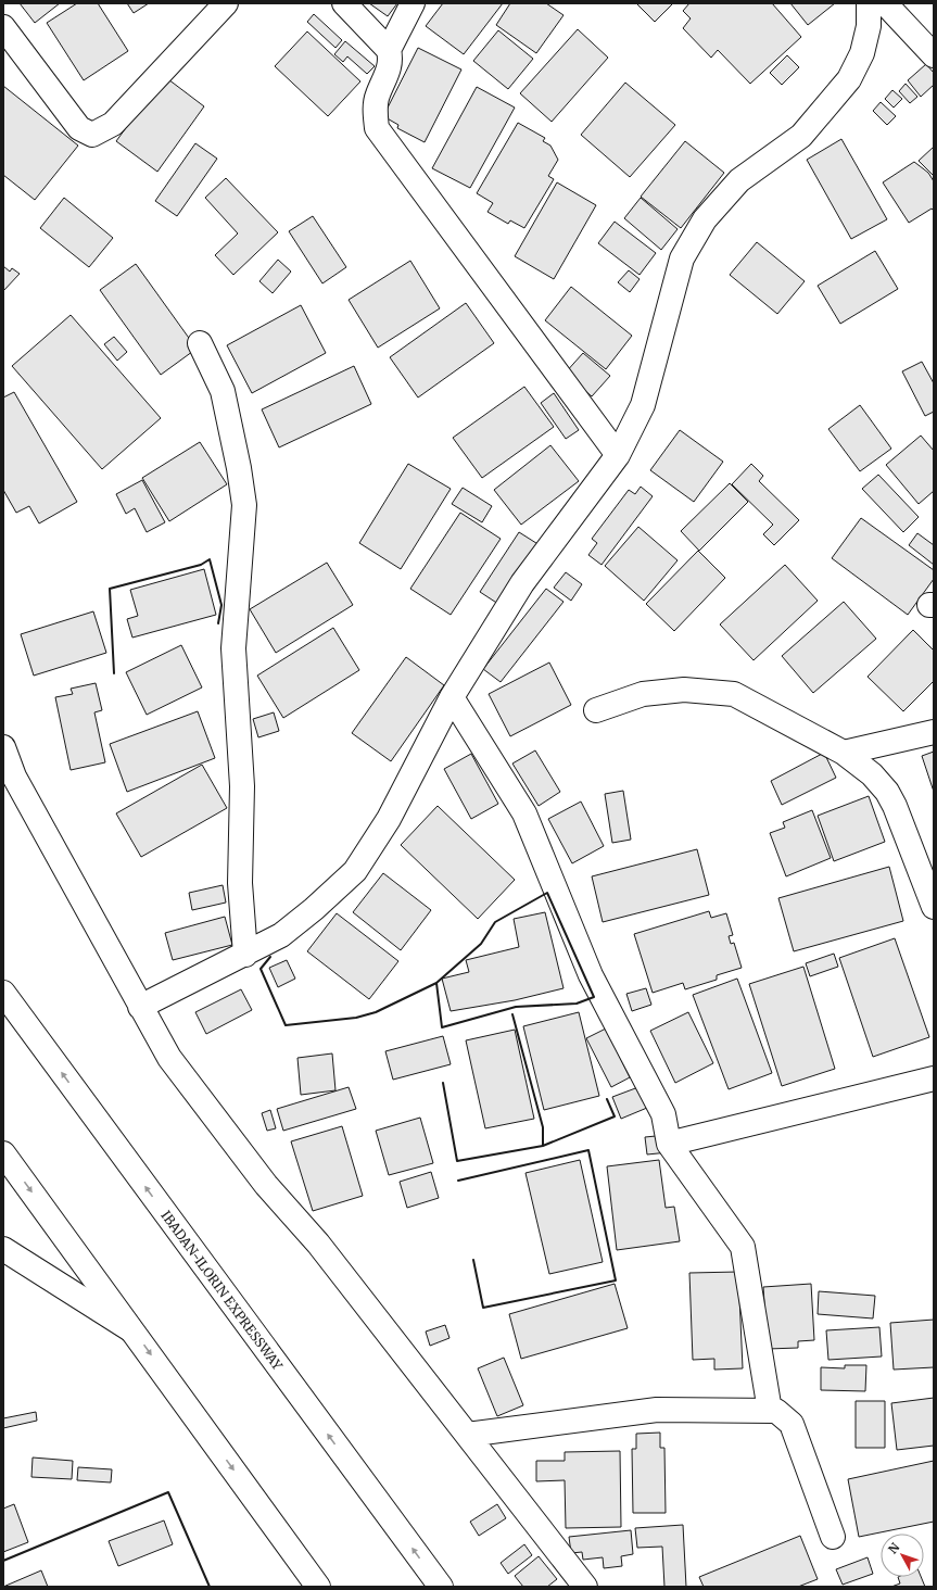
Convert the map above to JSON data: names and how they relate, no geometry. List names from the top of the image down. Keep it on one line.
{"streets":{"main road":["IBADAN-ILORIN EXPRESSWAY"]},"north":"top left"}
